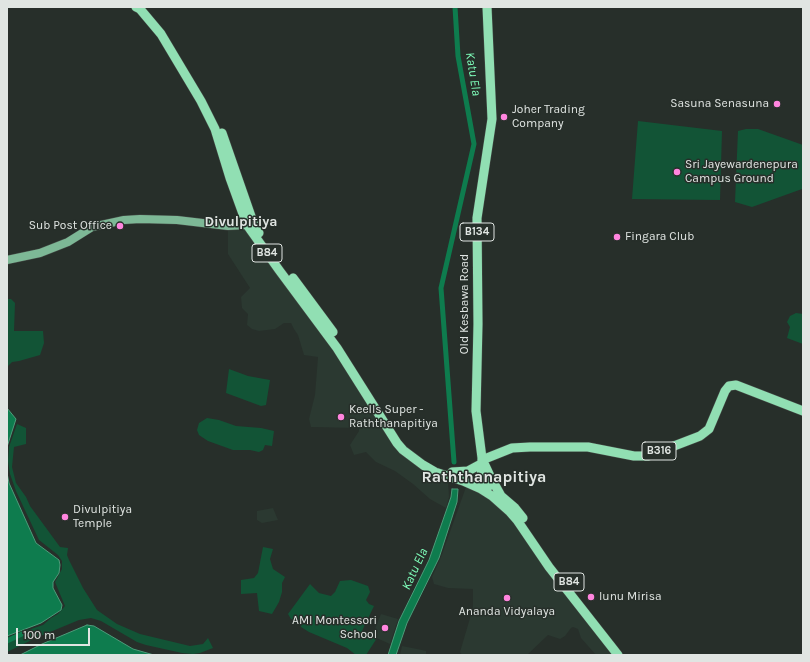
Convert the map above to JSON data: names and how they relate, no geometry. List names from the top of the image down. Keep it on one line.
{"streets":{"main road":["B134","B84","Old Kesbawa Road","B316"]},"crossings":[["B84","Old Kesbawa Road"],["Old Kesbawa Road","B316"]],"districts":["Divulpitiya","Raththanapitiya"],"water":["Katu Ela"],"places":["Sasuna Senasuna","Joher Trading Company","Sri Jayewardenepura Campus Ground","Sub Post Office","Fingara Club","Keells Super - Raththanapitiya","Divulpitiya Temple","lunu Mirisa","Ananda Vidyalaya","AMI Montessori School"],"scale_bar":"100 m"}
